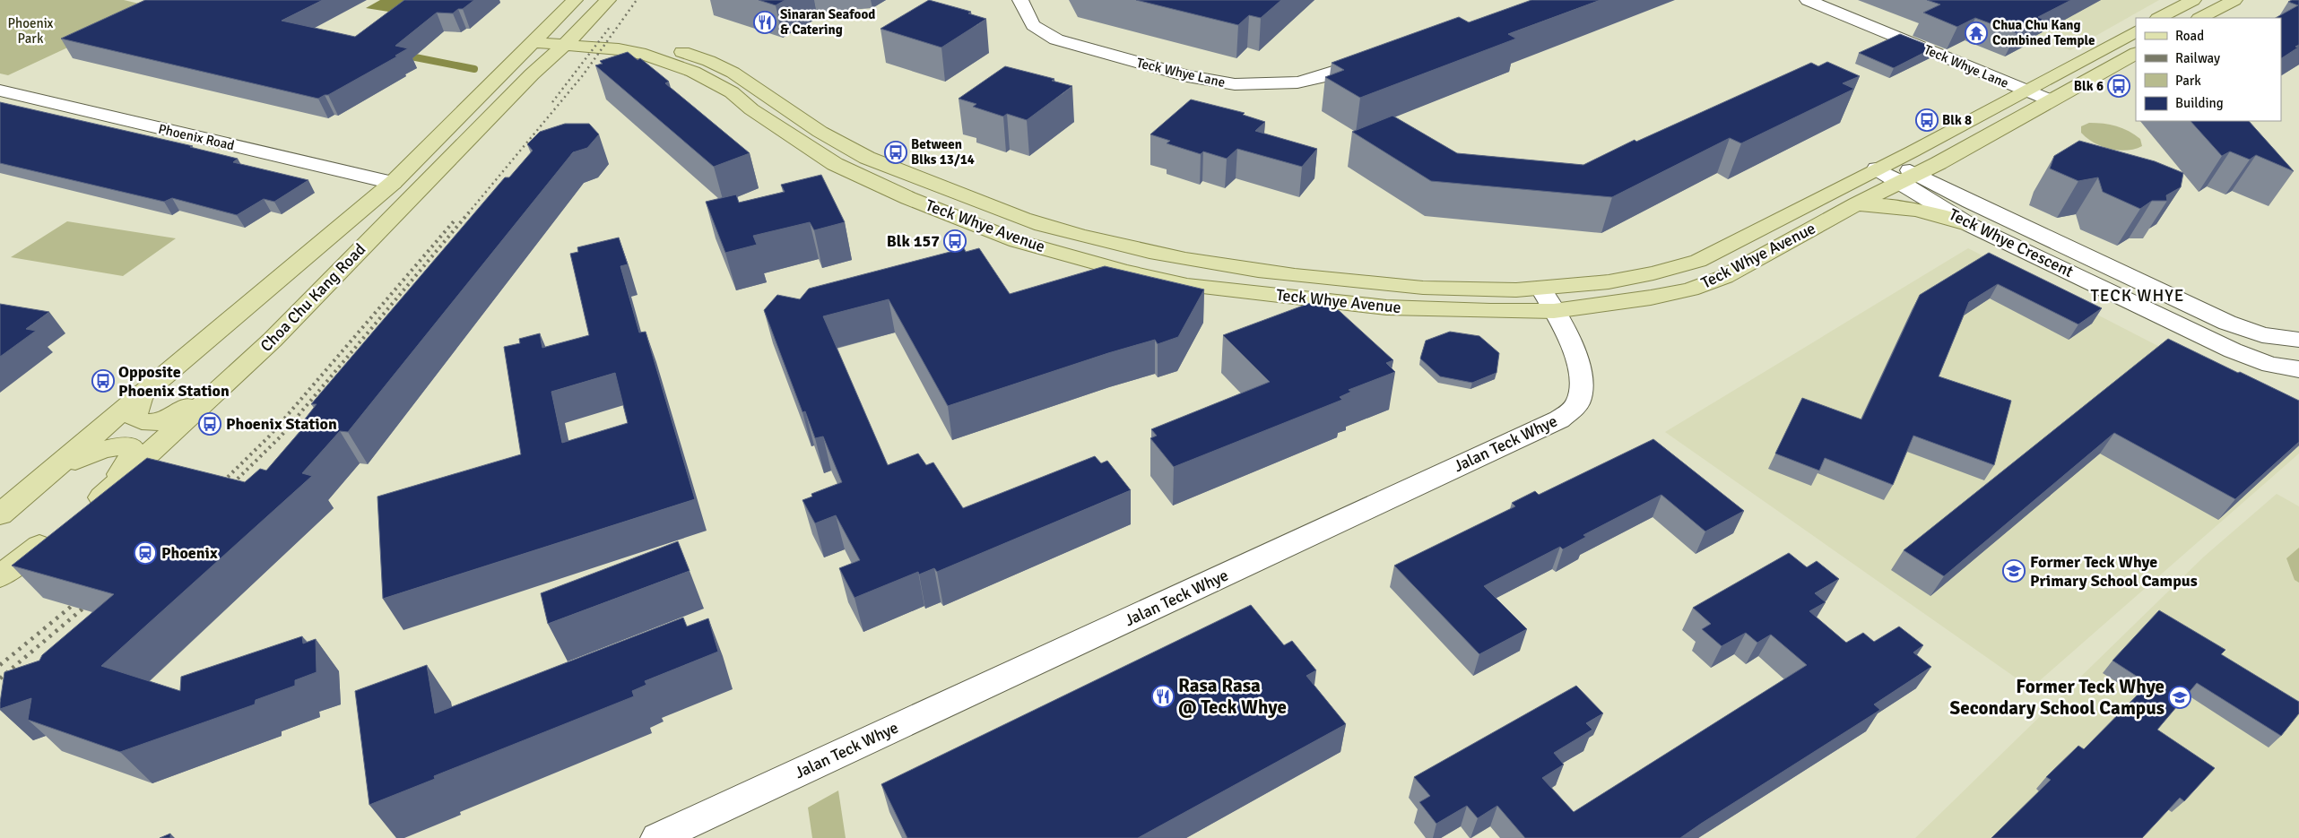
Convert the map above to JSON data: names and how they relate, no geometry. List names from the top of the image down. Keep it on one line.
{"streets":{"main road":["Teck Whye Avenue","Choa Chu Kang Road"],"street":["Teck Whye Lane","Phoenix Road","Teck Whye Crescent","Jalan Teck Whye"]},"crossings":[["Teck Whye Lane","Teck Whye Avenue"],["Phoenix Road","Choa Chu Kang Road"],["Teck Whye Avenue","Teck Whye Crescent"],["Teck Whye Avenue","Choa Chu Kang Road"],["Teck Whye Avenue","Jalan Teck Whye"]],"districts":["TECK WHYE"],"parks":["Phoenix Park"],"places":{"restaurant":["Sinaran Seafood & Catering","Rasa Rasa @ Teck Whye"],"temple":["Chua Chu Kang Combined Temple"],"bus stop":["Blk 6","Blk 8","Between Blks 13/14","Blk 157","Opposite Phoenix Station","Phoenix Station"],"station":["Phoenix"],"school or university":["Former Teck Whye Primary School Campus","Former Teck Whye Secondary School Campus"]},"legend":["Road","Railway","Park","Building"]}
